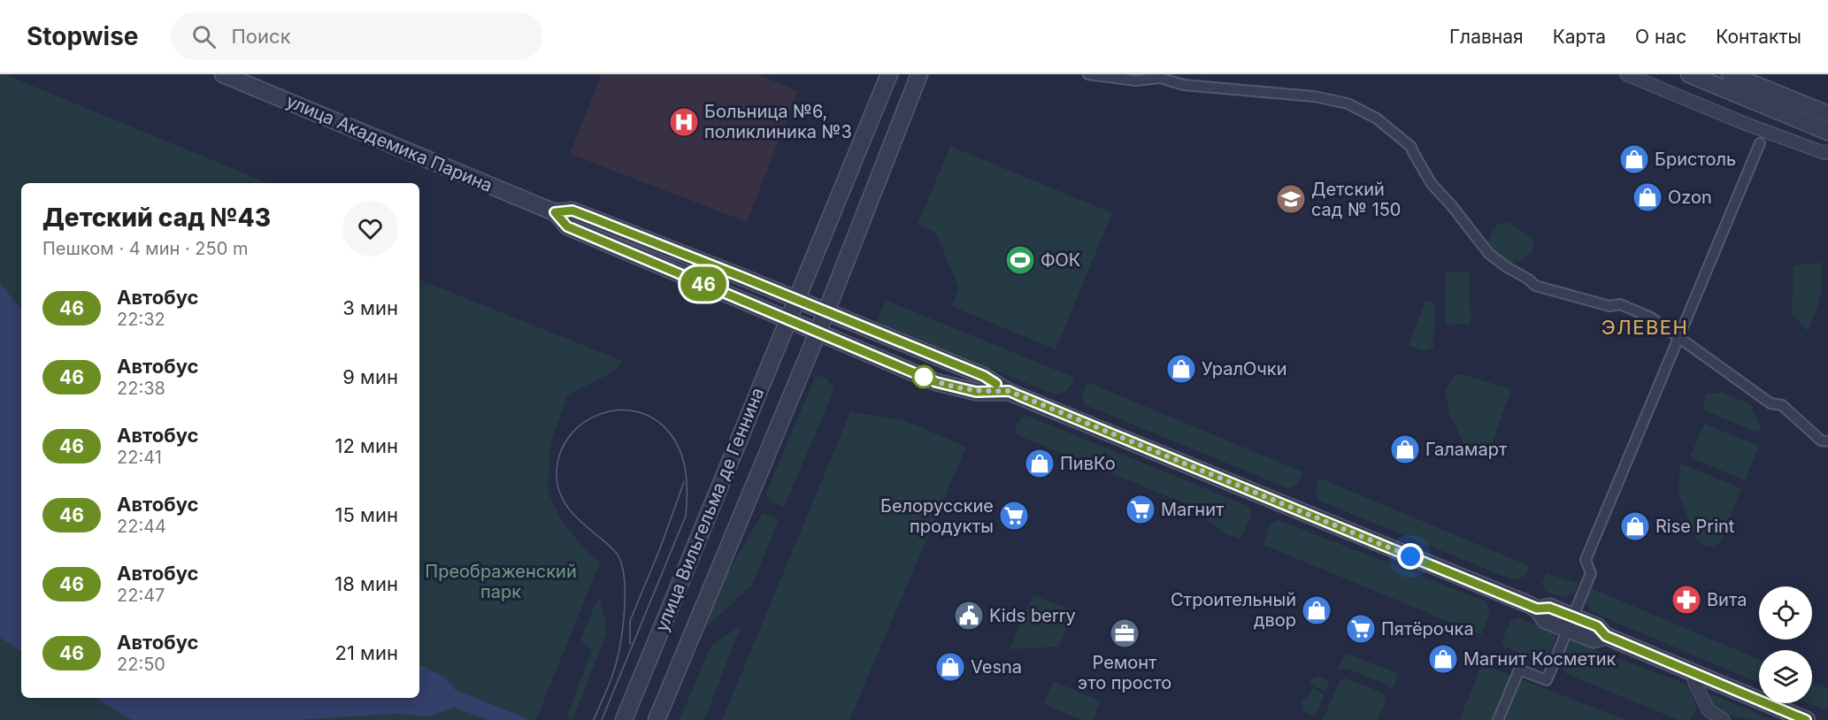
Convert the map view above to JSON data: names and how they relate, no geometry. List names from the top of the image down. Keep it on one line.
{"streets":{"street":["улица Академика Парина","улица Вильгельма де Геннина"]},"crossings":[["улица Академика Парина","улица Вильгельма де Геннина"]],"districts":["ЭЛЕВЕН"],"parks":["Преображенский парк"],"places":{"hospital":["Больница №6, поликлиника №3"],"shop":["Бристоль","Ozon","УралОчки","Галамарт","ПивКо","Rise Print","Строительный двор","Магнит Косметик","Vesna"],"school or university":["Детский сад № 150"],"sports":["ФОК"],"supermarket":["Магнит","Белорусские продукты","Пятёрочка"],"pharmacy":["Вита"],"public building":["Kids berry"],"office":["Ремонт это просто"]},"lines":["bus line 46"],"page":{"header":"Stopwise","search":"Поиск","nav":["Главная","Карта","О нас","Контакты"],"on_map":"46","heading":["Детский сад №43","Пешком · 4 мин · 250 m"],"list":[{"mark":"46","name":"Автобус","note":"22:32","value":"3 мин"},{"mark":"46","name":"Автобус","note":"22:38","value":"9 мин"},{"mark":"46","name":"Автобус","note":"22:41","value":"12 мин"},{"mark":"46","name":"Автобус","note":"22:44","value":"15 мин"},{"mark":"46","name":"Автобус","note":"22:47","value":"18 мин"},{"mark":"46","name":"Автобус","note":"22:50","value":"21 мин"}]}}
